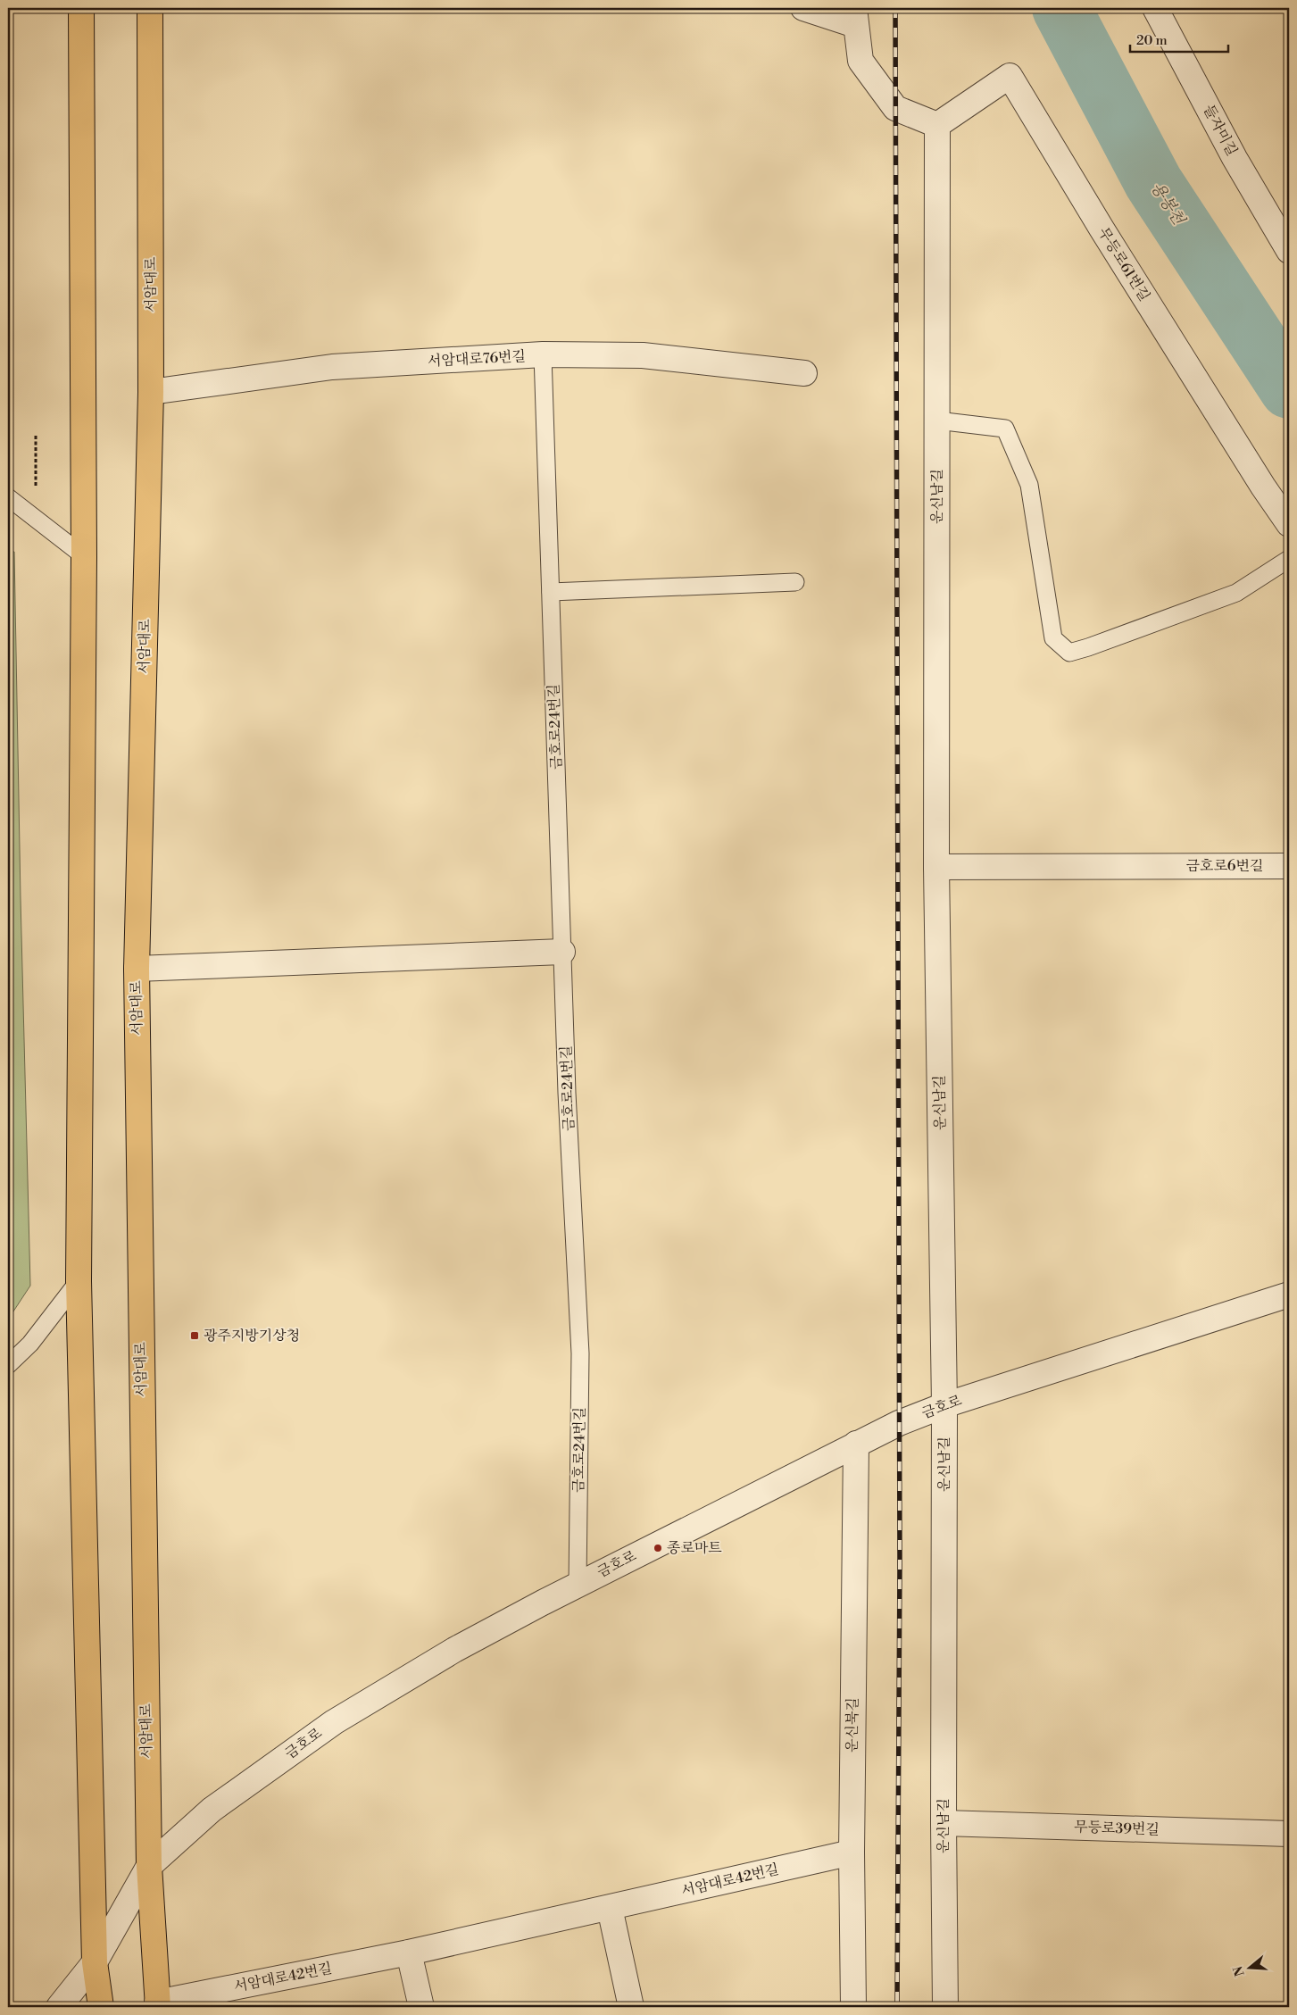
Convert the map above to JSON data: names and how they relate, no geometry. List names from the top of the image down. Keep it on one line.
{"streets":{"main road":["서암대로"],"street":["들자미길","무등로61번길","서암대로76번길","운신남길","금호로6번길","금호로","운신북길","무등로39번길","서암대로42번길"],"lane":["금호로24번길"]},"crossings":[["무등로61번길","운신남길"],["서암대로","서암대로76번길"],["서암대로","금호로"],["서암대로","서암대로42번길"],["서암대로76번길","금호로24번길"],["운신남길","금호로6번길"],["운신남길","금호로"],["운신남길","무등로39번길"],["금호로24번길","금호로"],["금호로","운신북길"],["운신북길","서암대로42번길"]],"water":["용봉천"],"places":{"transit":["광주지방기상청"],"other":["종로마트"]},"scale_bar":"20 m","north":"left"}
